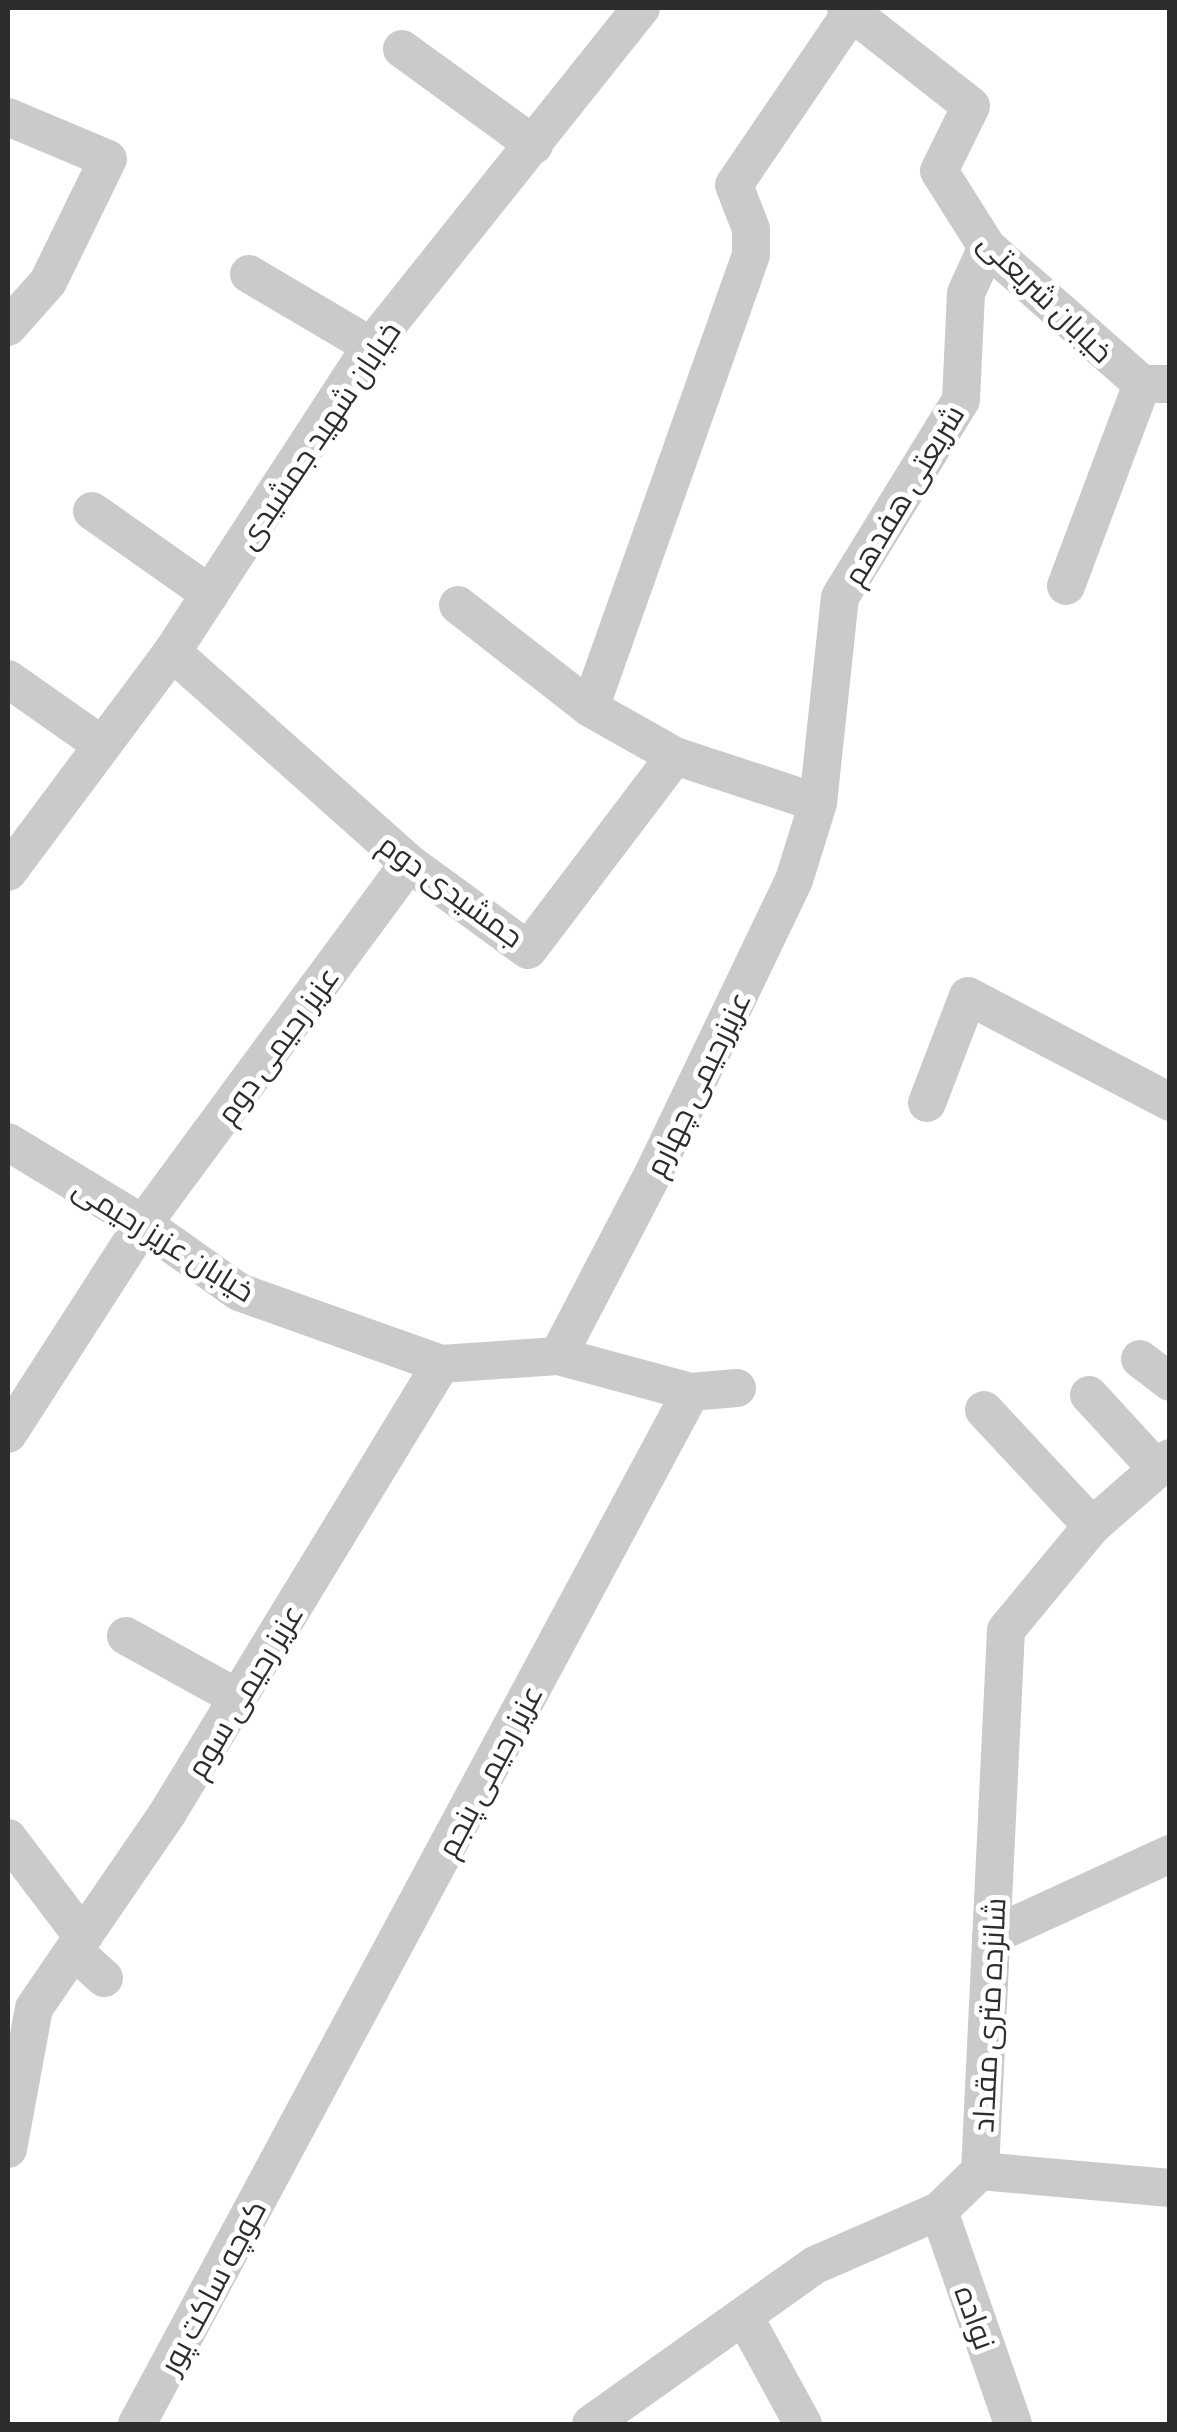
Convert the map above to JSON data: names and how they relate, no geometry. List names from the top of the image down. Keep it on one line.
{"streets":{"street":["خیابان شریعتی","خیابان شهید جمشیدی","شریعتی هفدهم","جمشیدی دوم","عزیز رحیمی دوم","عزیزرحیمی چهارم","خیابان عزیز رحیمی","عزیز رحیمی سوم","عزیز رحیمی پنجم","شانزده متری مقداد","کوچه ساکت پور","نواده"]},"crossings":[["خیابان شریعتی","شریعتی هفدهم"],["خیابان شهید جمشیدی","جمشیدی دوم"],["شریعتی هفدهم","عزیزرحیمی چهارم"],["جمشیدی دوم","عزیز رحیمی دوم"],["عزیز رحیمی دوم","خیابان عزیز رحیمی"],["خیابان عزیز رحیمی","عزیز رحیمی سوم"],["عزیز رحیمی پنجم","کوچه ساکت پور"],["شانزده متری مقداد","نواده"]]}
